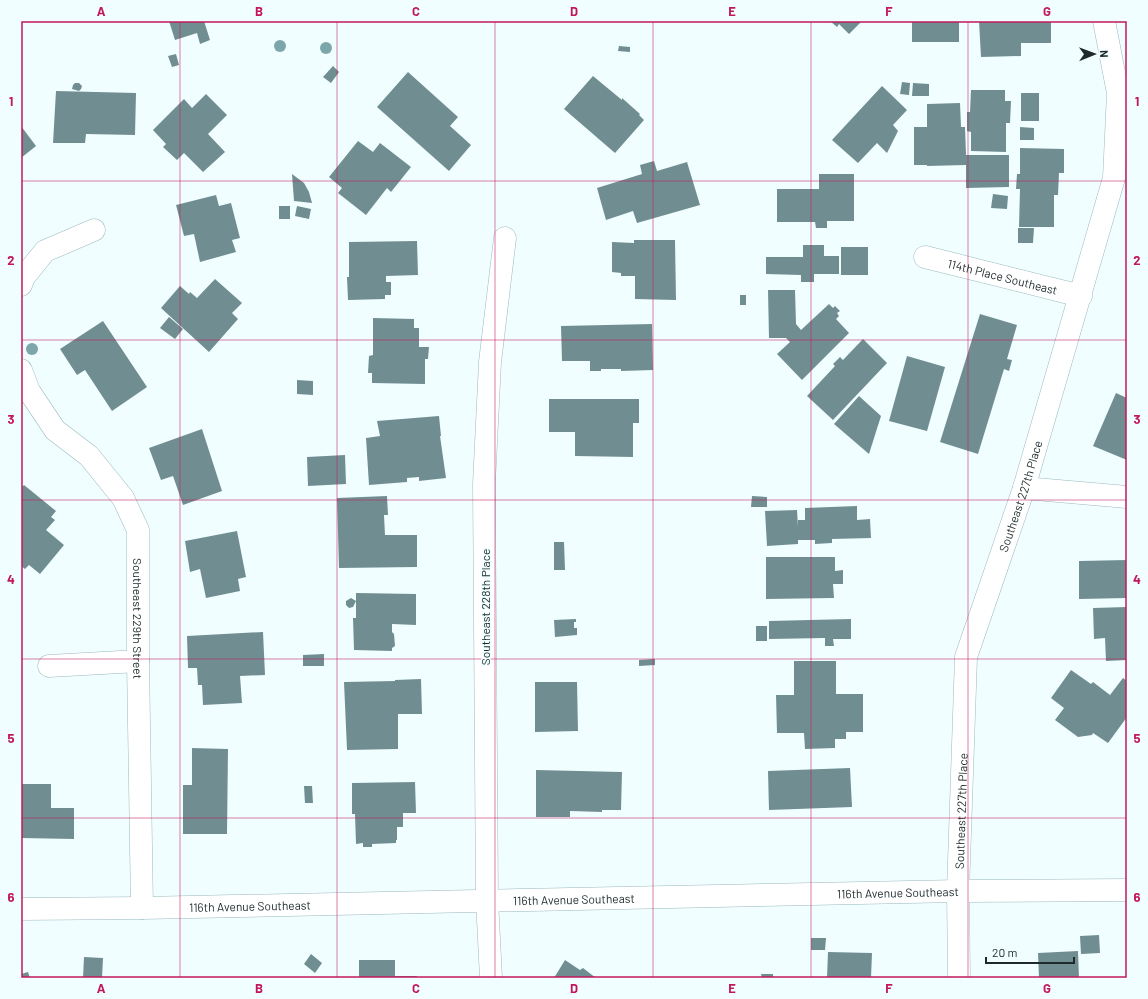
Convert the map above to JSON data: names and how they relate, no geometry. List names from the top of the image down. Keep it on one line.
{"streets":{"street":["114th Place Southeast","Southeast 227th Place","Southeast 228th Place","Southeast 229th Street","116th Avenue Southeast"]},"crossings":[["114th Place Southeast","Southeast 227th Place"],["Southeast 227th Place","116th Avenue Southeast"],["Southeast 228th Place","116th Avenue Southeast"],["Southeast 229th Street","116th Avenue Southeast"]],"scale_bar":"20 m","north":"right","grid":{"columns":["A","B","C","D","E","F","G"],"rows":["1","2","3","4","5","6"]}}
